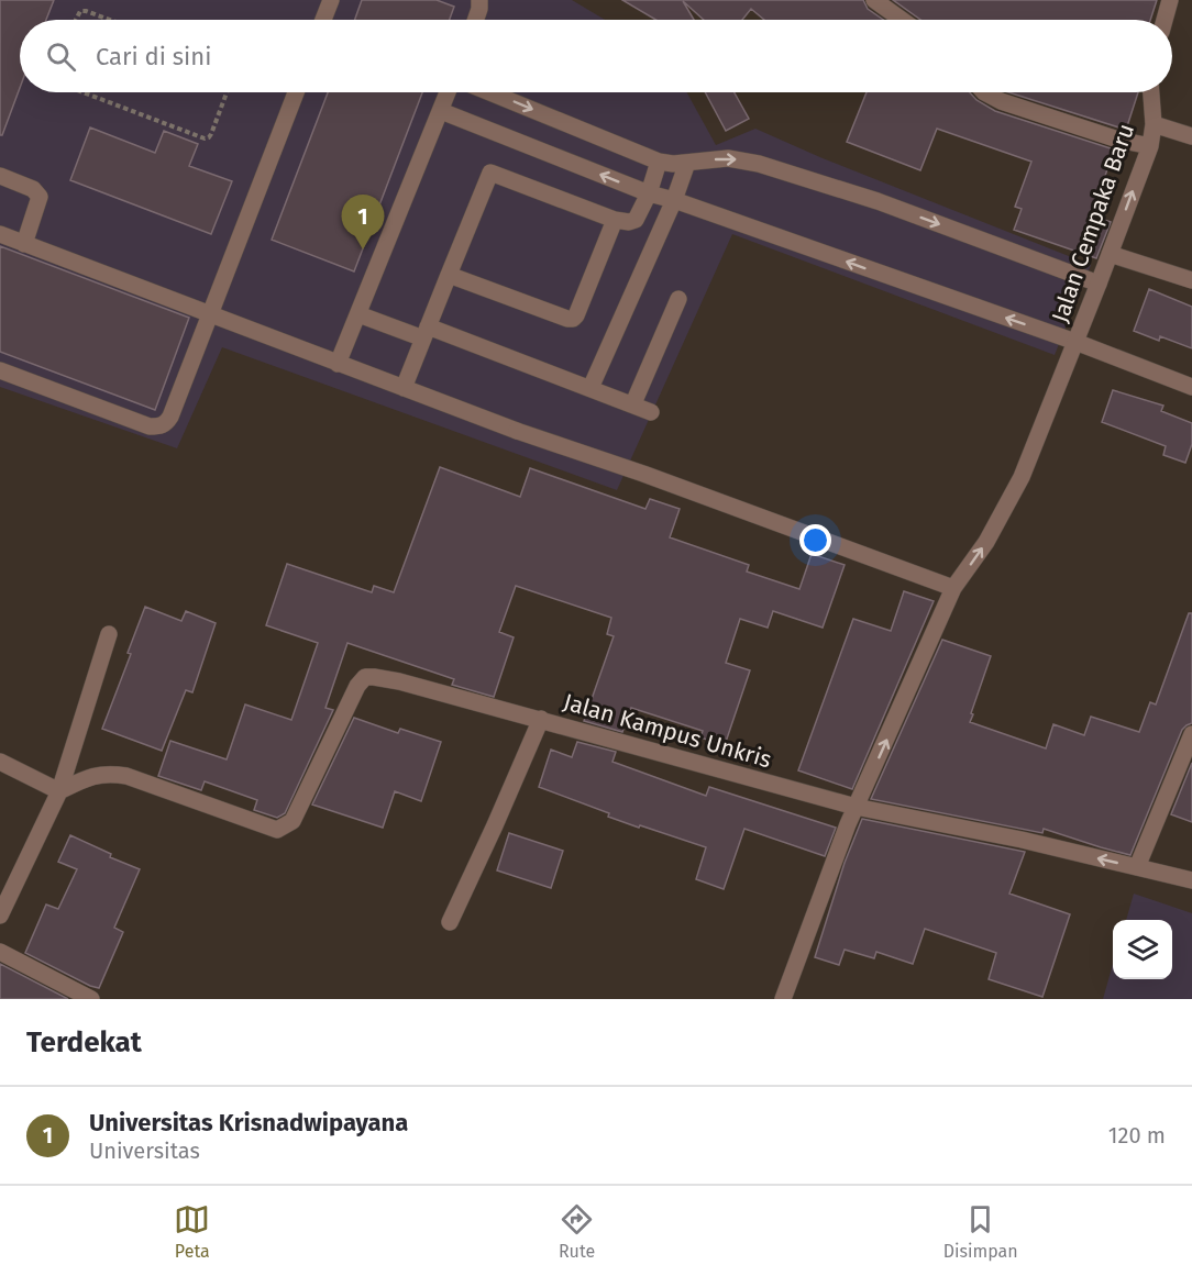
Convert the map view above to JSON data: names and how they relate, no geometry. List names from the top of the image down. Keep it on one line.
{"streets":{"street":["Jalan Cempaka Baru","Jalan Kampus Unkris"]},"one_way":["Jalan Cempaka Baru"],"page":{"search":"Cari di sini","pins":"1","heading":"Terdekat","list":[{"mark":"1","name":"Universitas Krisnadwipayana","note":"Universitas","value":"120 m"}],"nav":["Peta","Rute","Disimpan"]}}
